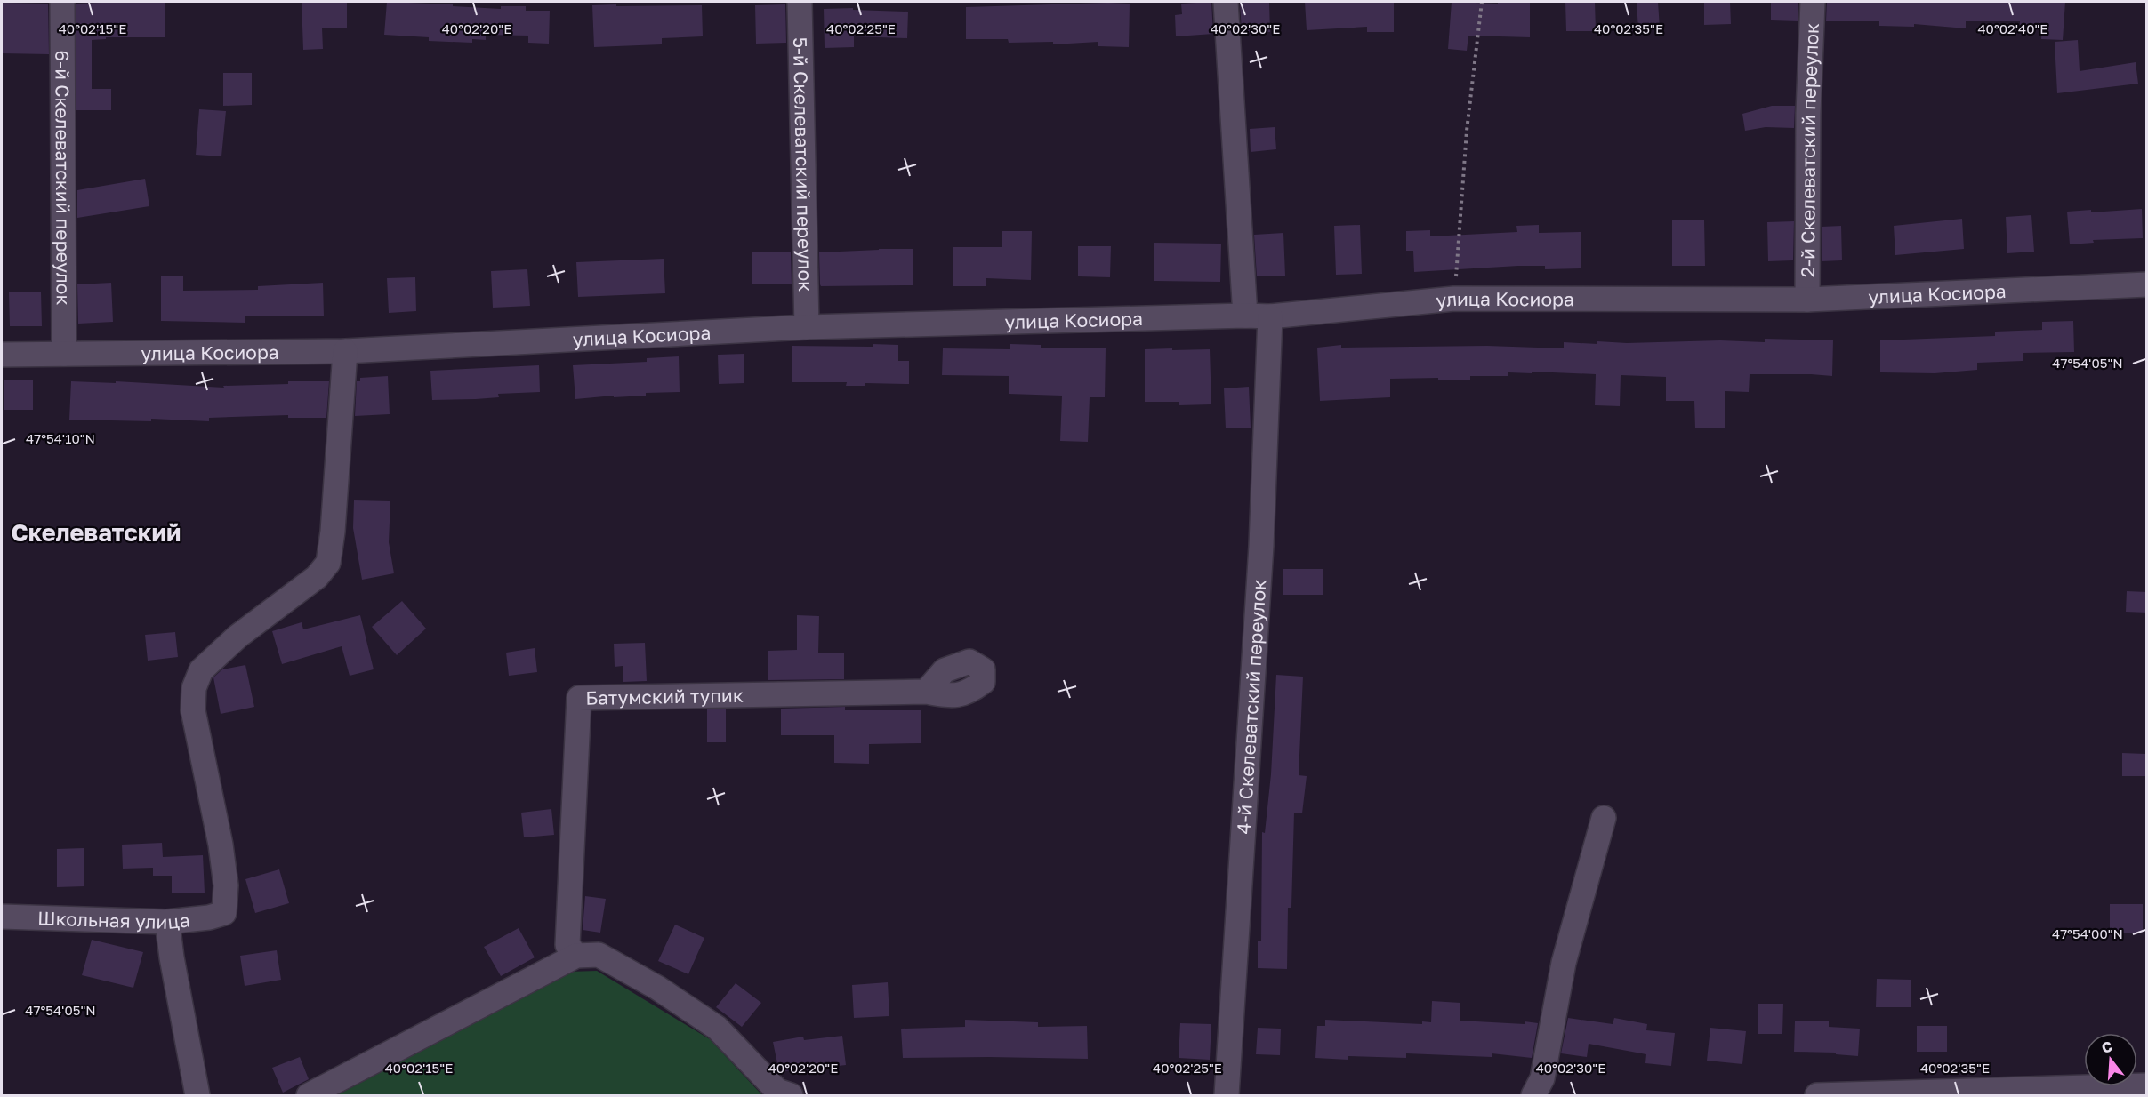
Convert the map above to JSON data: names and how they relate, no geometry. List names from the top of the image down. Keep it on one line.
{"streets":{"street":["2-й Скелеватский переулок","5-й Скелеватский переулок","6-й Скелеватский переулок","улица Косиора","Батумский тупик","4-й Скелеватский переулок","Школьная улица"]},"crossings":[["2-й Скелеватский переулок","улица Косиора"],["5-й Скелеватский переулок","улица Косиора"],["6-й Скелеватский переулок","улица Косиора"],["улица Косиора","4-й Скелеватский переулок"],["улица Косиора","Школьная улица"]],"districts":["Скелеватский"],"north":"top","coordinates":["40°02'15\"E","40°02'20\"E","40°02'25\"E","40°02'30\"E","40°02'35\"E","40°02'40\"E","47°54'05\"N","47°54'10\"N","47°54'00\"N"]}
